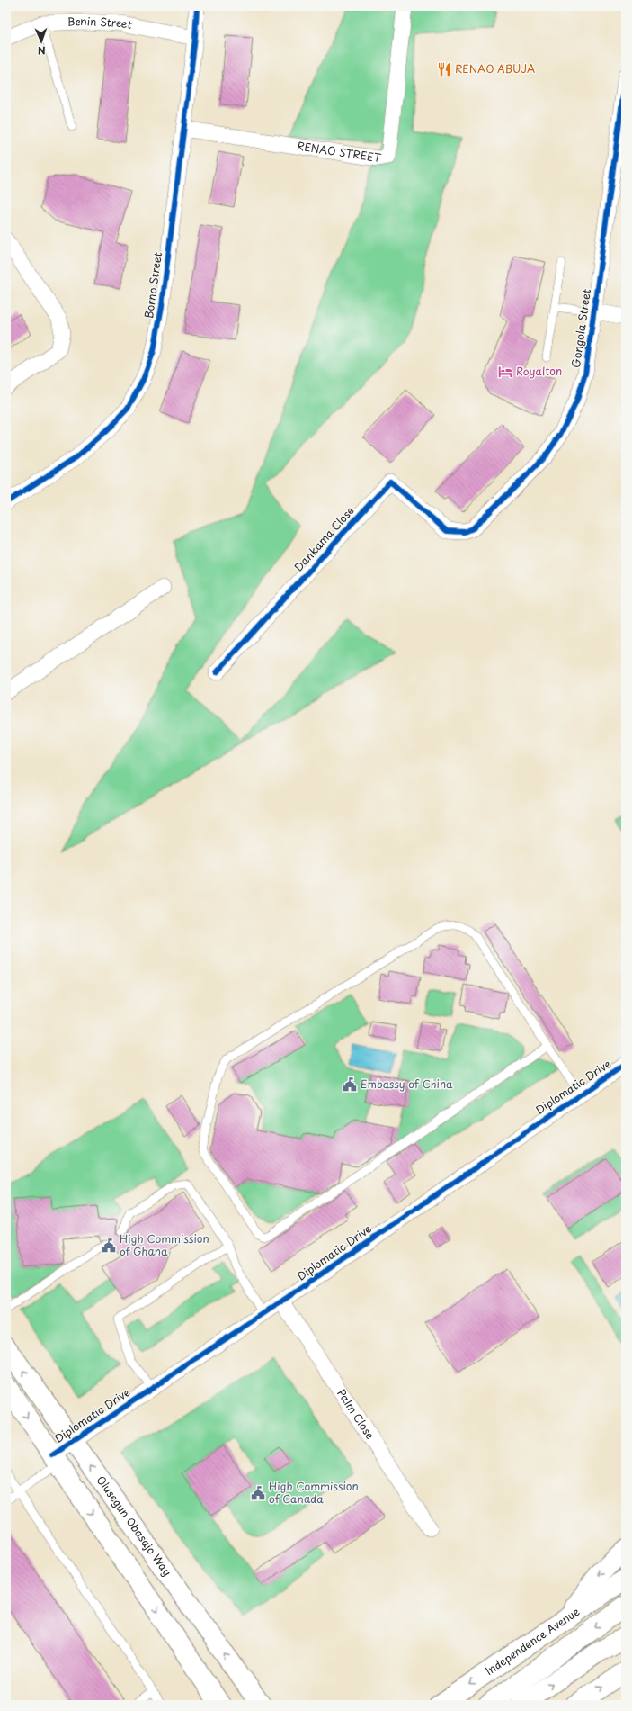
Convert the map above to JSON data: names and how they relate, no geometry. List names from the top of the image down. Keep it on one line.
{"streets":{"main road":["Olusegun Obasajo Way","Independence Avenue"],"street":["Benin Street","RENAO STREET","Borno Street","Gongola Street","Dankama Close","Diplomatic Drive","Palm Close"]},"crossings":[["Benin Street","Borno Street"],["RENAO STREET","Borno Street"],["Gongola Street","Dankama Close"],["Diplomatic Drive","Palm Close"],["Diplomatic Drive","Olusegun Obasajo Way"]],"places":{"restaurant":["RENAO ABUJA"],"hotel":["Royalton"],"public building":["Embassy of China","High Commission of Ghana","High Commission of Canada"]},"north":"bottom"}
